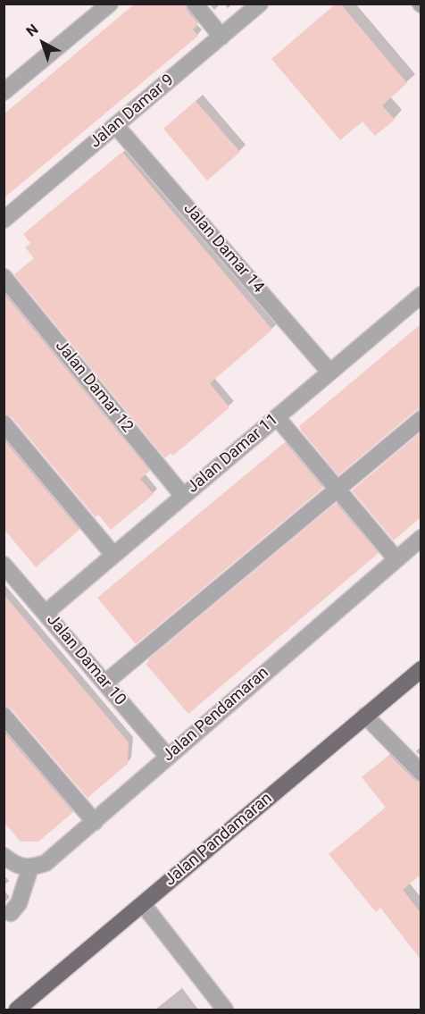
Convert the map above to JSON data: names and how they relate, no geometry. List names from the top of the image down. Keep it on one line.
{"streets":{"main road":["Jalan Pandamaran"],"street":["Jalan Damar 9","Jalan Damar 14","Jalan Damar 12","Jalan Damar 11","Jalan Damar 10","Jalan Pendamaran"]},"crossings":[["Jalan Damar 9","Jalan Damar 14"],["Jalan Damar 14","Jalan Damar 11"],["Jalan Damar 12","Jalan Damar 11"],["Jalan Damar 11","Jalan Damar 10"],["Jalan Damar 10","Jalan Pendamaran"]],"north":"top left"}
